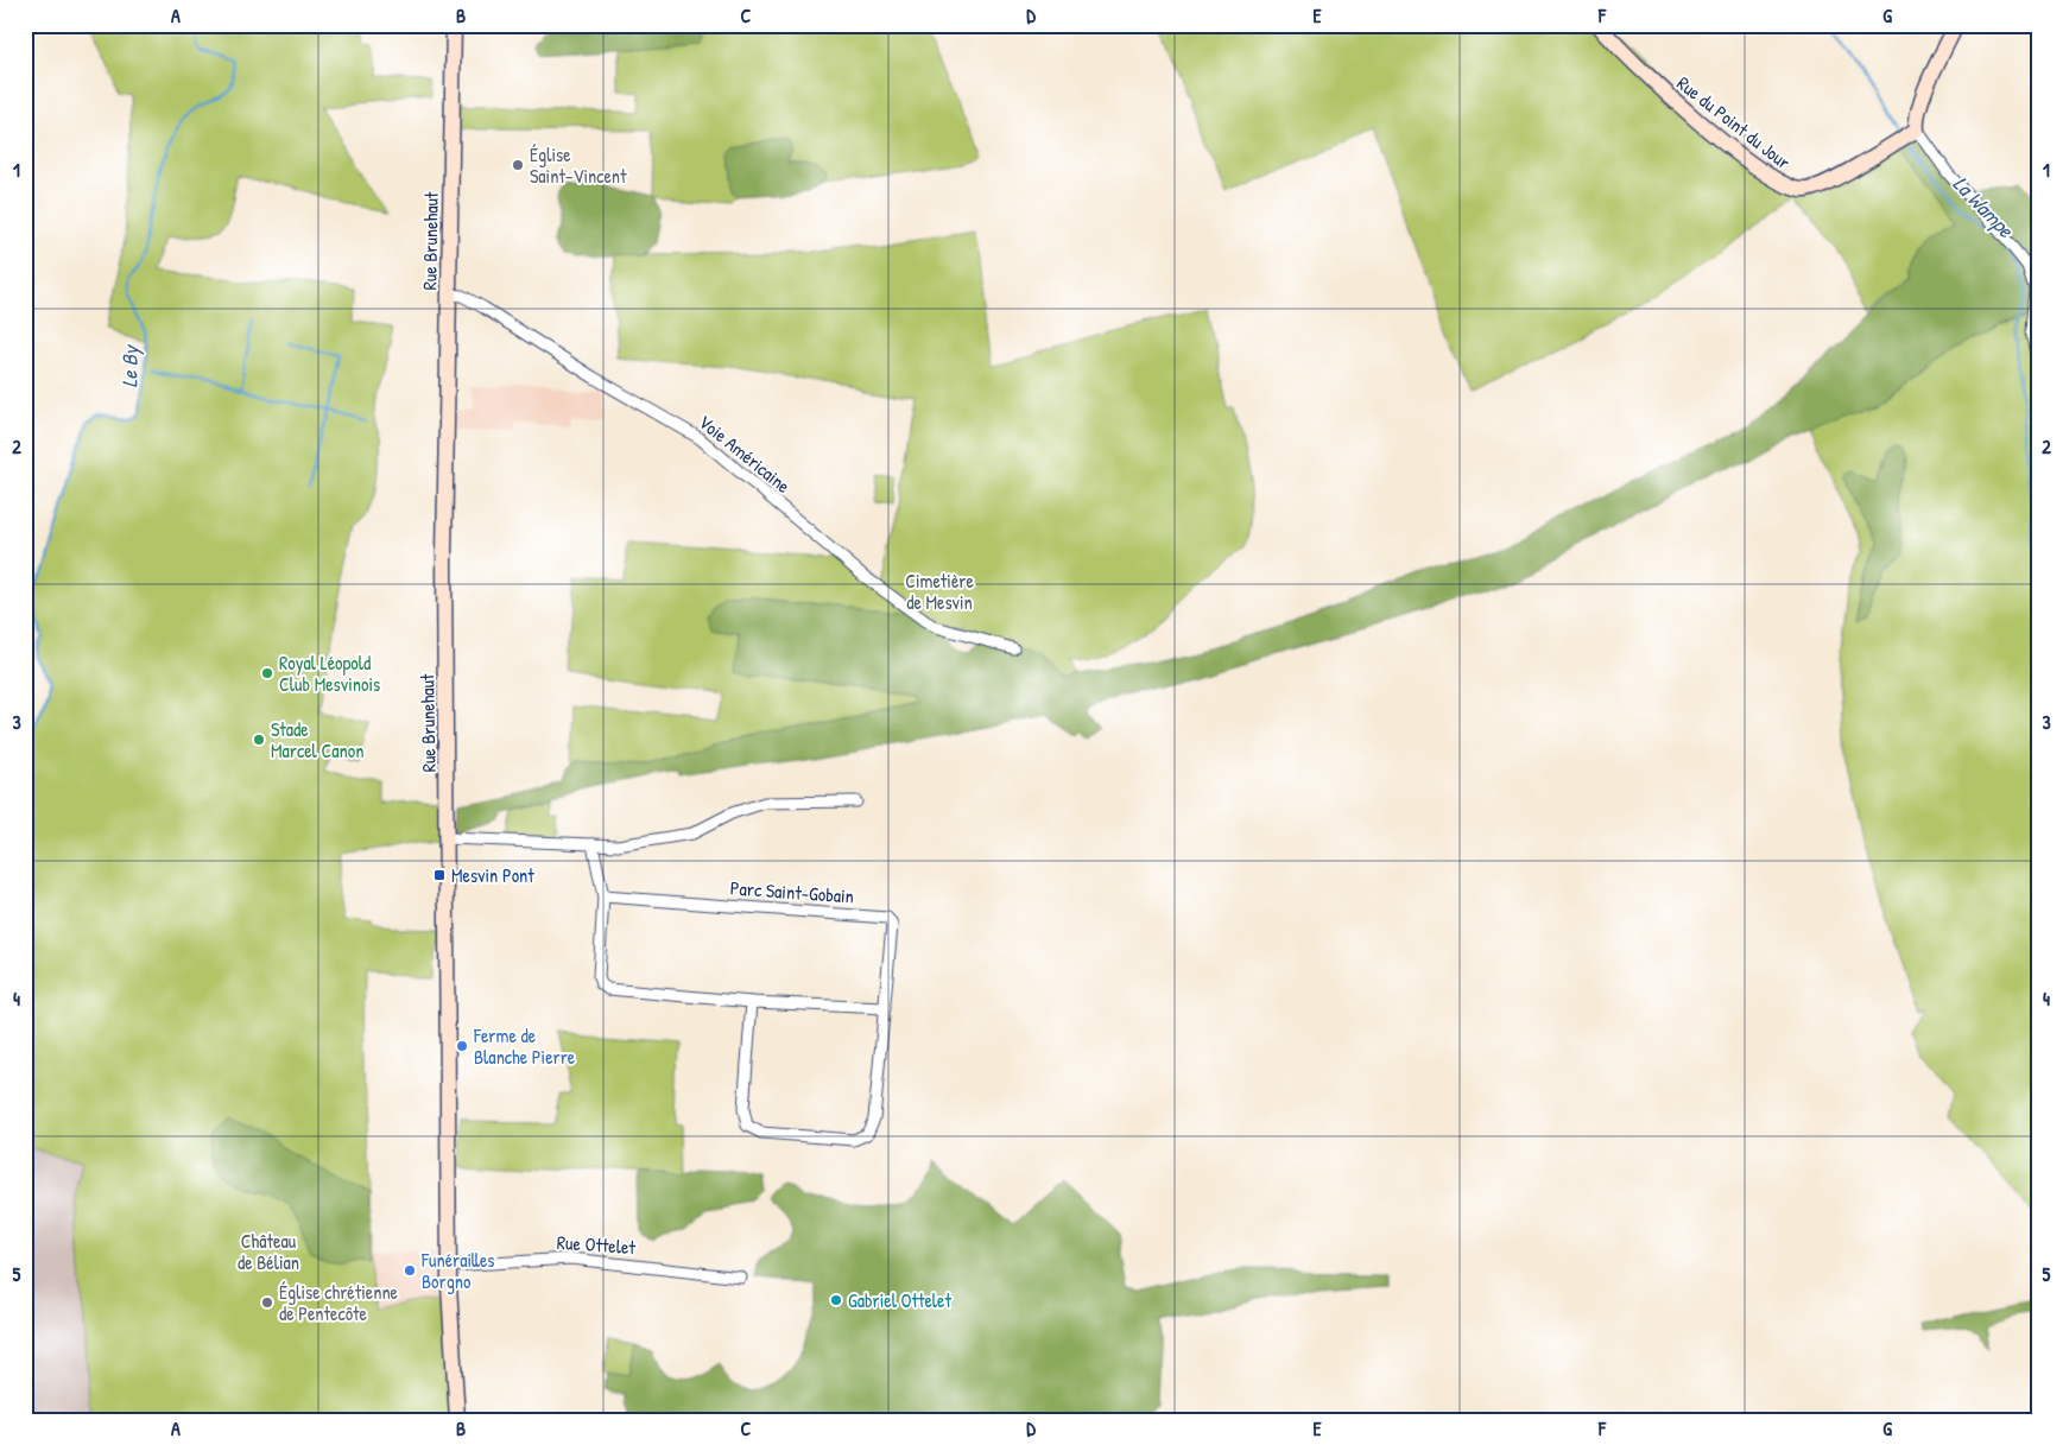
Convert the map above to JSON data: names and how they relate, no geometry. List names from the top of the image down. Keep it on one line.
{"streets":{"street":["Rue du Point du Jour","Rue Brunehaut","Voie Américaine","Parc Saint-Gobain","Rue Ottelet"]},"crossings":[["Rue Brunehaut","Voie Américaine"],["Rue Brunehaut","Rue Ottelet"]],"water":["La Wampe","Le By"],"parks":["Cimetière de Mesvin","Château de Bélian"],"places":{"other":["Église Saint-Vincent","Royal Léopold Club Mesvinois","Stade Marcel Canon","Ferme de Blanche Pierre","Funérailles Borgno","Gabriel Ottelet","Église chrétienne de Pentecôte"],"transit":["Mesvin Pont"]},"grid":{"columns":["A","B","C","D","E","F","G"],"rows":["1","2","3","4","5"]}}
